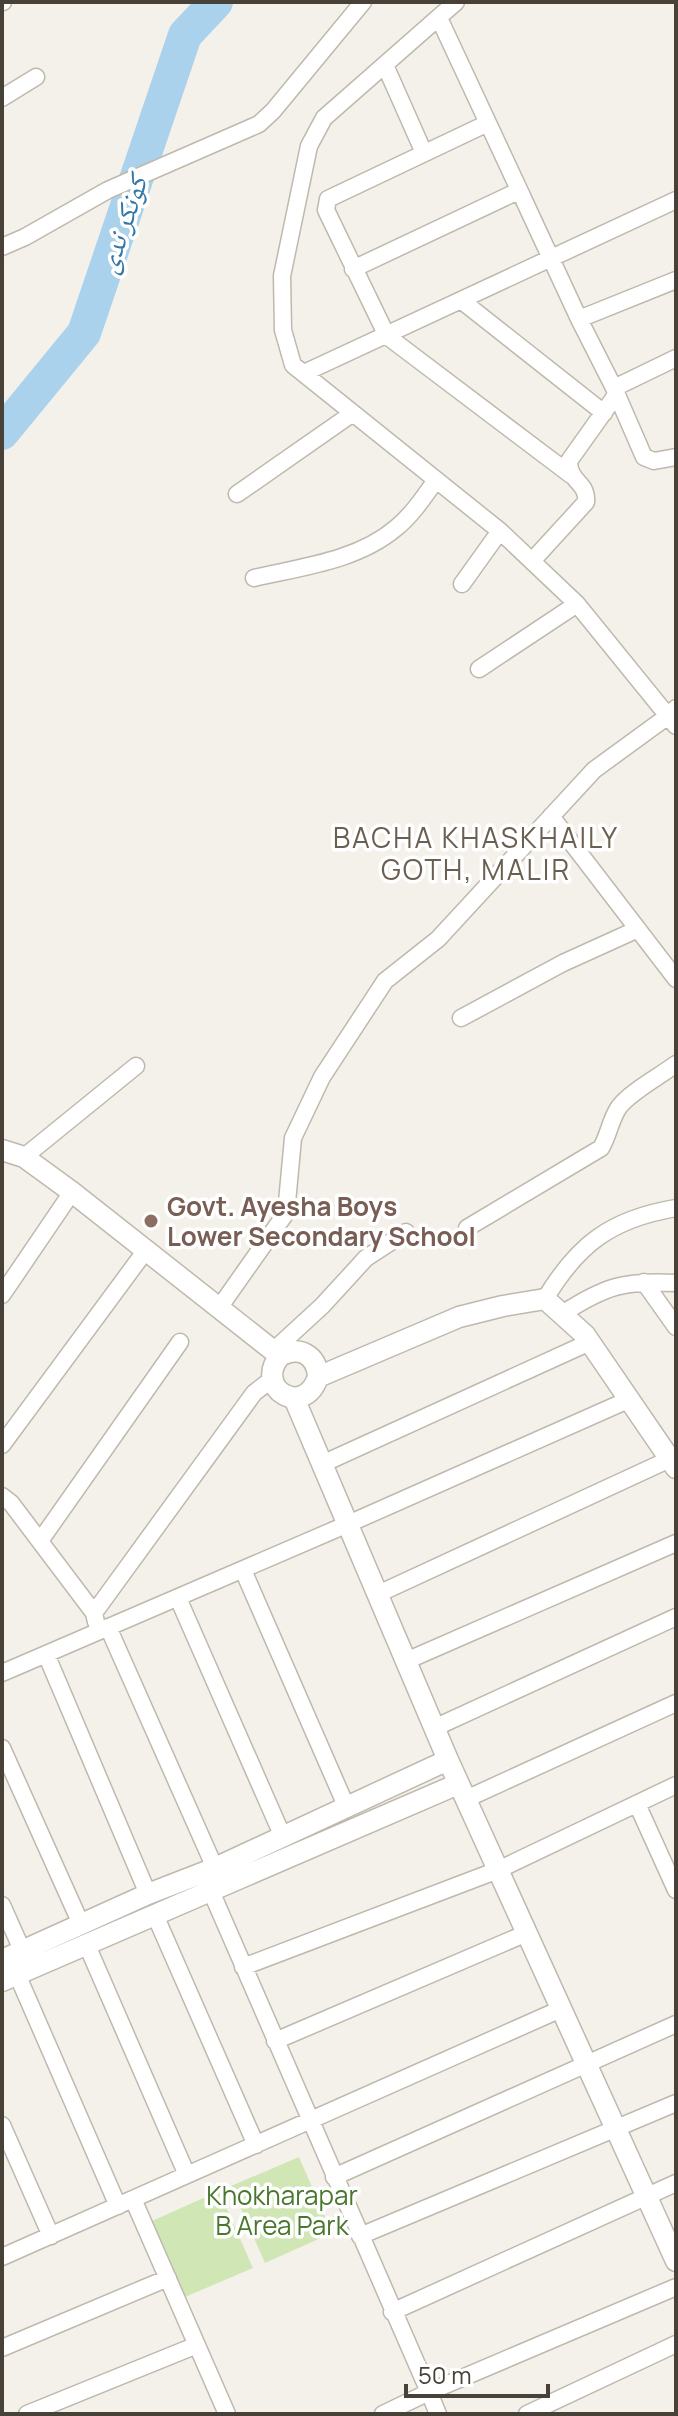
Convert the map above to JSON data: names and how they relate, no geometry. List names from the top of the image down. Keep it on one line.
{"districts":["BACHA KHASKHAILY GOTH, MALIR"],"water":["کونکر ندی"],"parks":["Khokharapar B Area Park"],"places":["Govt. Ayesha Boys Lower Secondary School"],"scale_bar":"50 m"}
